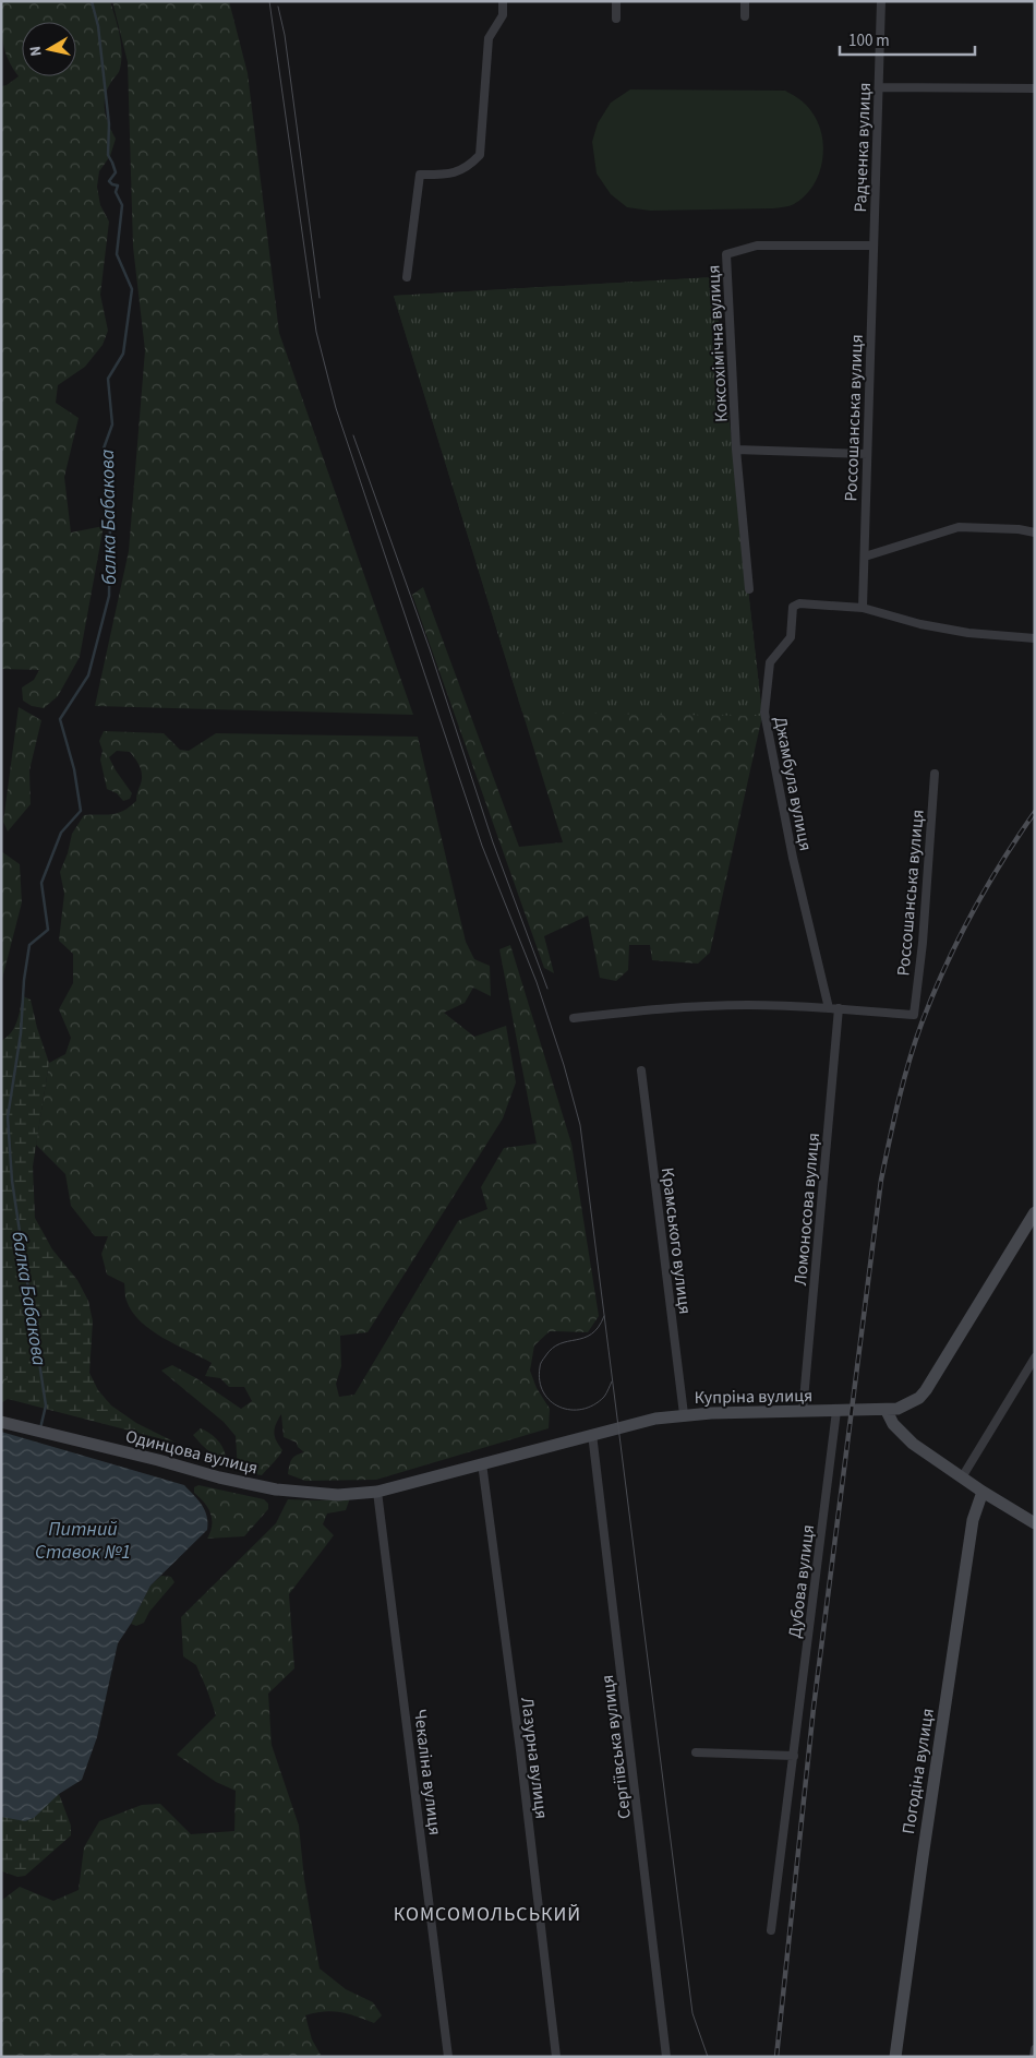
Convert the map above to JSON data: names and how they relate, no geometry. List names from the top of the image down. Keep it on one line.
{"streets":{"main road":["Купріна вулиця","Одинцова вулиця","Погодіна вулиця"],"street":["Радченка вулиця","Коксохімічна вулиця","Россошанська вулиця","Джамбула вулиця","Ломоносова вулиця","Крамського вулиця","Дубова вулиця","Сергіївська вулиця","Лазурна вулиця","Чекаліна вулиця"]},"crossings":[["Радченка вулиця","Россошанська вулиця"],["Коксохімічна вулиця","Россошанська вулиця"],["Россошанська вулиця","Джамбула вулиця"],["Россошанська вулиця","Ломоносова вулиця"],["Ломоносова вулиця","Купріна вулиця"],["Крамського вулиця","Купріна вулиця"],["Купріна вулиця","Одинцова вулиця"],["Купріна вулиця","Дубова вулиця"],["Купріна вулиця","Сергіївська вулиця"],["Купріна вулиця","Лазурна вулиця"],["Купріна вулиця","Чекаліна вулиця"],["Одинцова вулиця","Чекаліна вулиця"]],"districts":["КОМСОМОЛЬСЬКИЙ"],"water":["балка Бабакова","Питний Ставок №1"],"scale_bar":"100 m","north":"left"}
